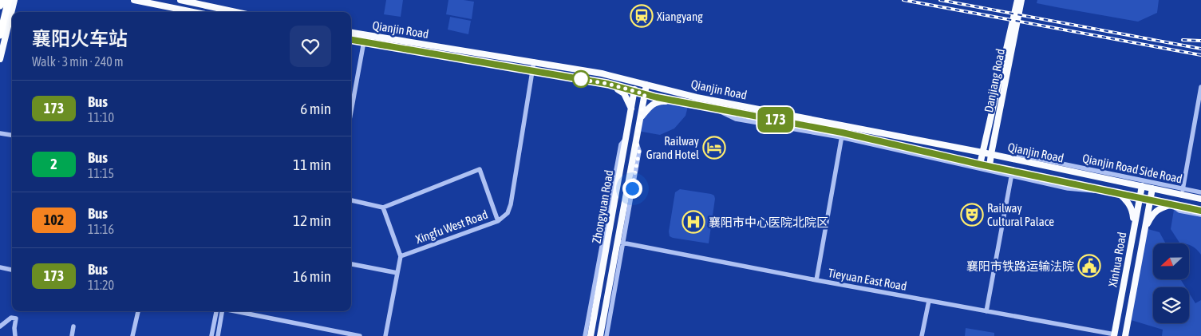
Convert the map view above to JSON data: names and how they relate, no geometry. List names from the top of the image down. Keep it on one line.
{"streets":{"main road":["Qianjin Road","Danjiang Road","Zhongyuan Road","Xinhua Road"],"street":["Qianjin Road Side Road","Xingfu West Road","Tieyuan East Road"]},"crossings":[["Qianjin Road","Danjiang Road"],["Qianjin Road","Qianjin Road Side Road"],["Qianjin Road","Zhongyuan Road"],["Qianjin Road","Xingfu West Road"],["Qianjin Road","Xinhua Road"],["Zhongyuan Road","Tieyuan East Road"],["Xinhua Road","Tieyuan East Road"]],"places":{"station":["Xiangyang"],"hotel":["Railway Grand Hotel"],"theatre":["Railway Cultural Palace"],"hospital":["襄阳市中心医院北院区"],"public building":["襄阳市铁路运输法院"]},"lines":["bus line 173"],"north":"left","page":{"on_map":"173","heading":["襄阳火车站","Walk · 3 min · 240 m"],"list":[{"mark":"173","name":"Bus","note":"11:10","value":"6 min"},{"mark":"2","name":"Bus","note":"11:15","value":"11 min"},{"mark":"102","name":"Bus","note":"11:16","value":"12 min"},{"mark":"173","name":"Bus","note":"11:20","value":"16 min"}]}}
